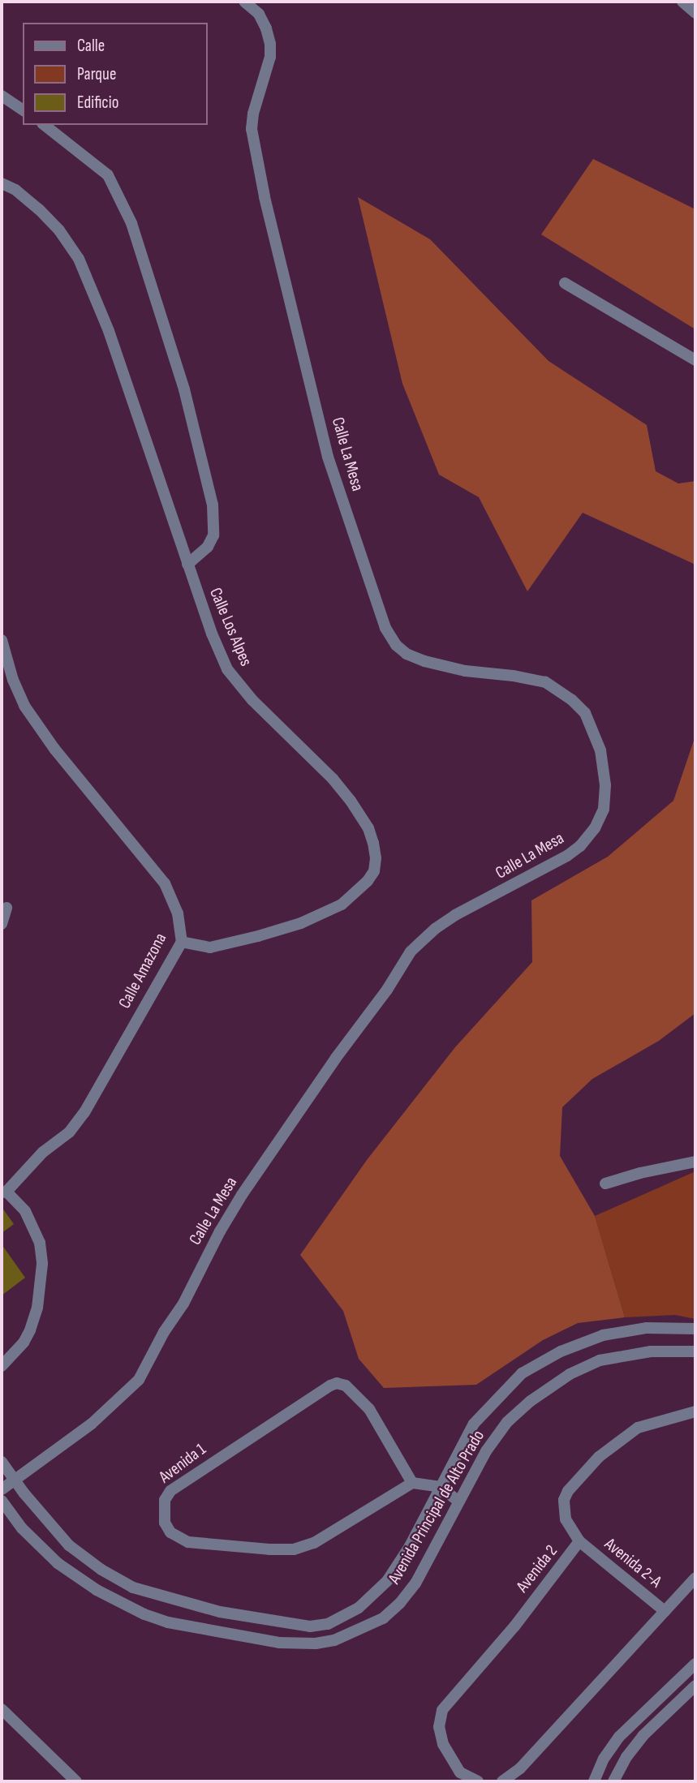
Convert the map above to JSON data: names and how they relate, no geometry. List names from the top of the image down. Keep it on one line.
{"streets":{"street":["Calle La Mesa","Calle Los Alpes","Calle Amazona","Avenida 1","Avenida Principal de Alto Prado","Avenida 2-A","Avenida 2"]},"crossings":[["Calle La Mesa","Avenida Principal de Alto Prado"],["Calle Los Alpes","Calle Amazona"],["Avenida 2-A","Avenida 2"]],"legend":["Calle","Parque","Edificio"]}
